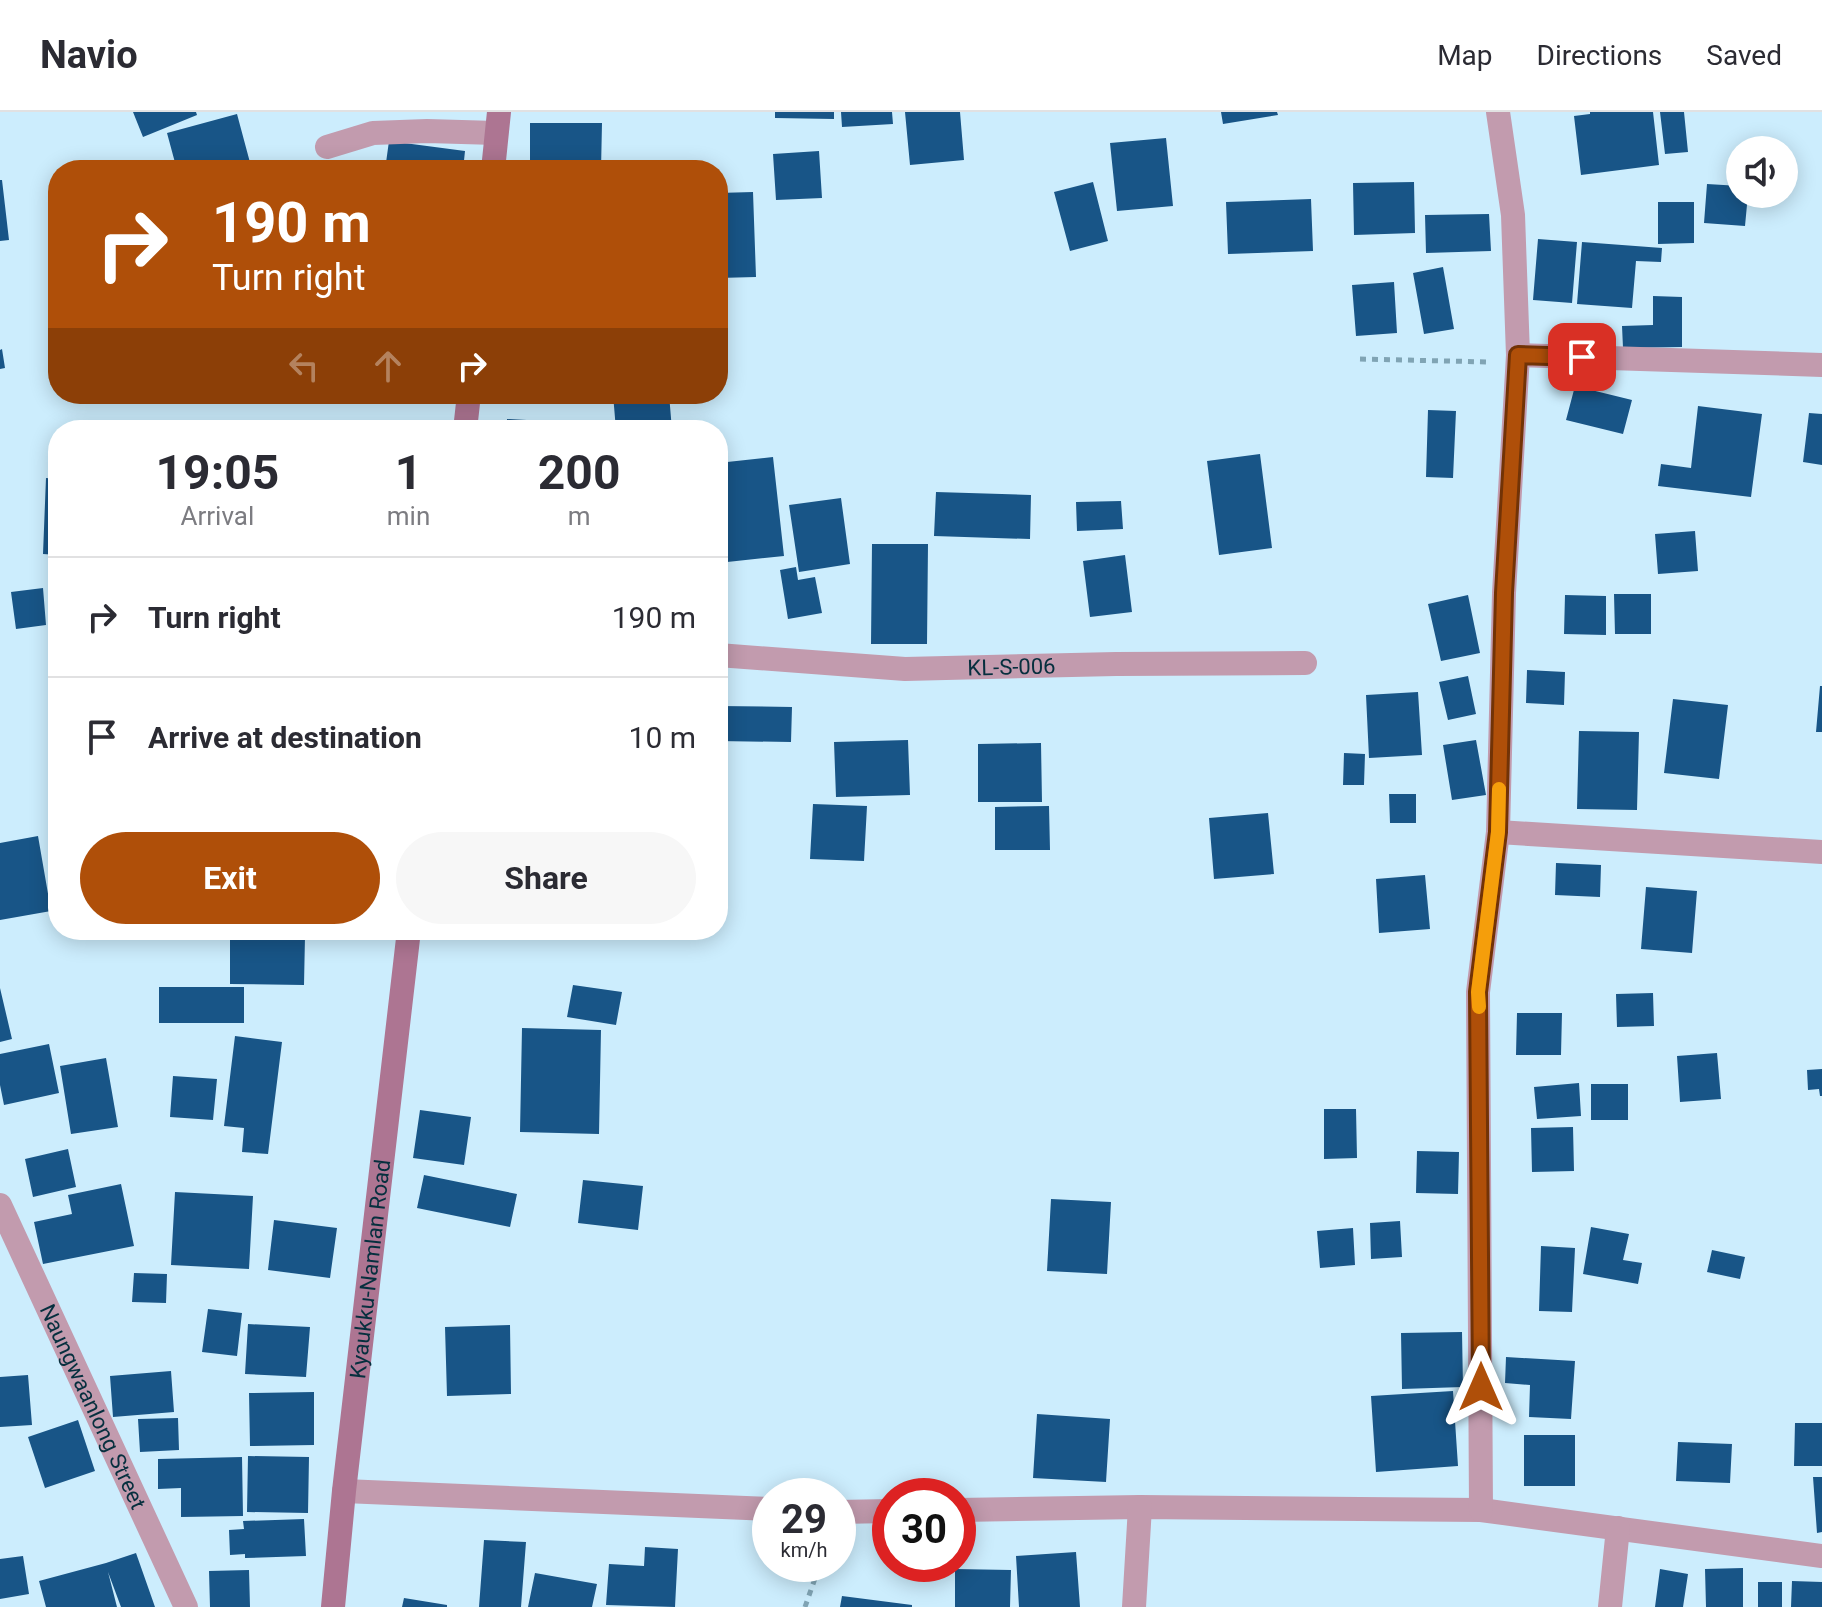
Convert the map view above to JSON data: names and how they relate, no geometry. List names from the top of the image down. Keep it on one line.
{"streets":{"street":["KL-S-006","Kyaukku-Namlan Road","Naungwaanlong Street"]},"page":{"header":"Navio","nav":["Map","Directions","Saved"],"turn":["190 m","Turn right"],"eta":["19:05","Arrival","1","min","200","m"],"list":[{"name":"Turn right","value":"190 m"},{"name":"Arrive at destination","value":"10 m"}],"buttons":["Exit","Share"],"speed":"29 km/h","limit":"30"}}
